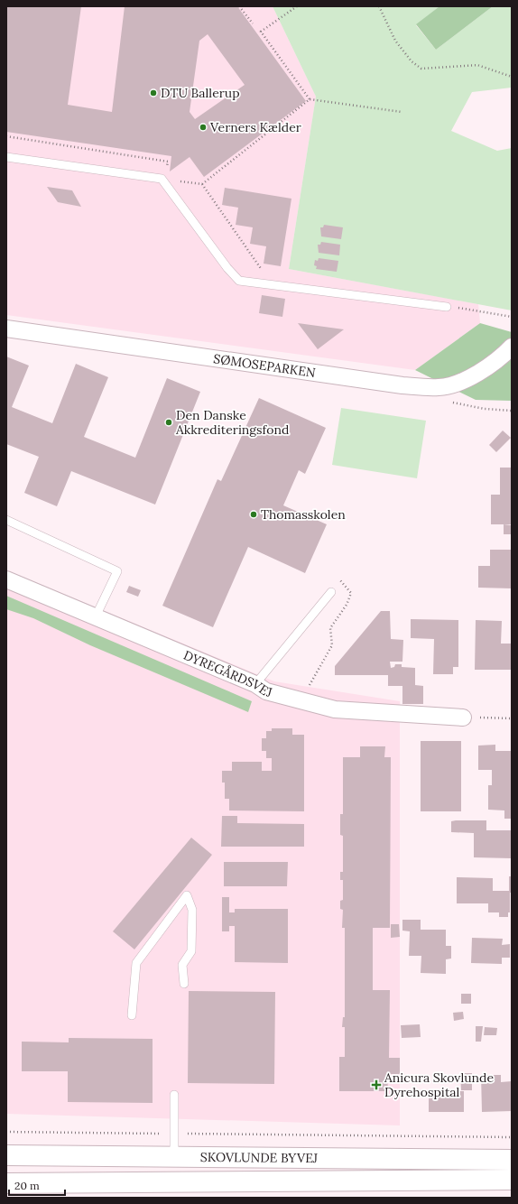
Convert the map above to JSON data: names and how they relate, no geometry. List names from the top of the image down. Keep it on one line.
{"streets":{"main road":["SKOVLUNDE BYVEJ"],"street":["SØMOSEPARKEN","DYREGÅRDSVEJ"]},"places":{"other":["DTU Ballerup","Verners Kælder","Den Danske Akkrediteringsfond","Thomasskolen"],"health":["Anicura Skovlunde Dyrehospital"]},"scale_bar":"20 m"}
